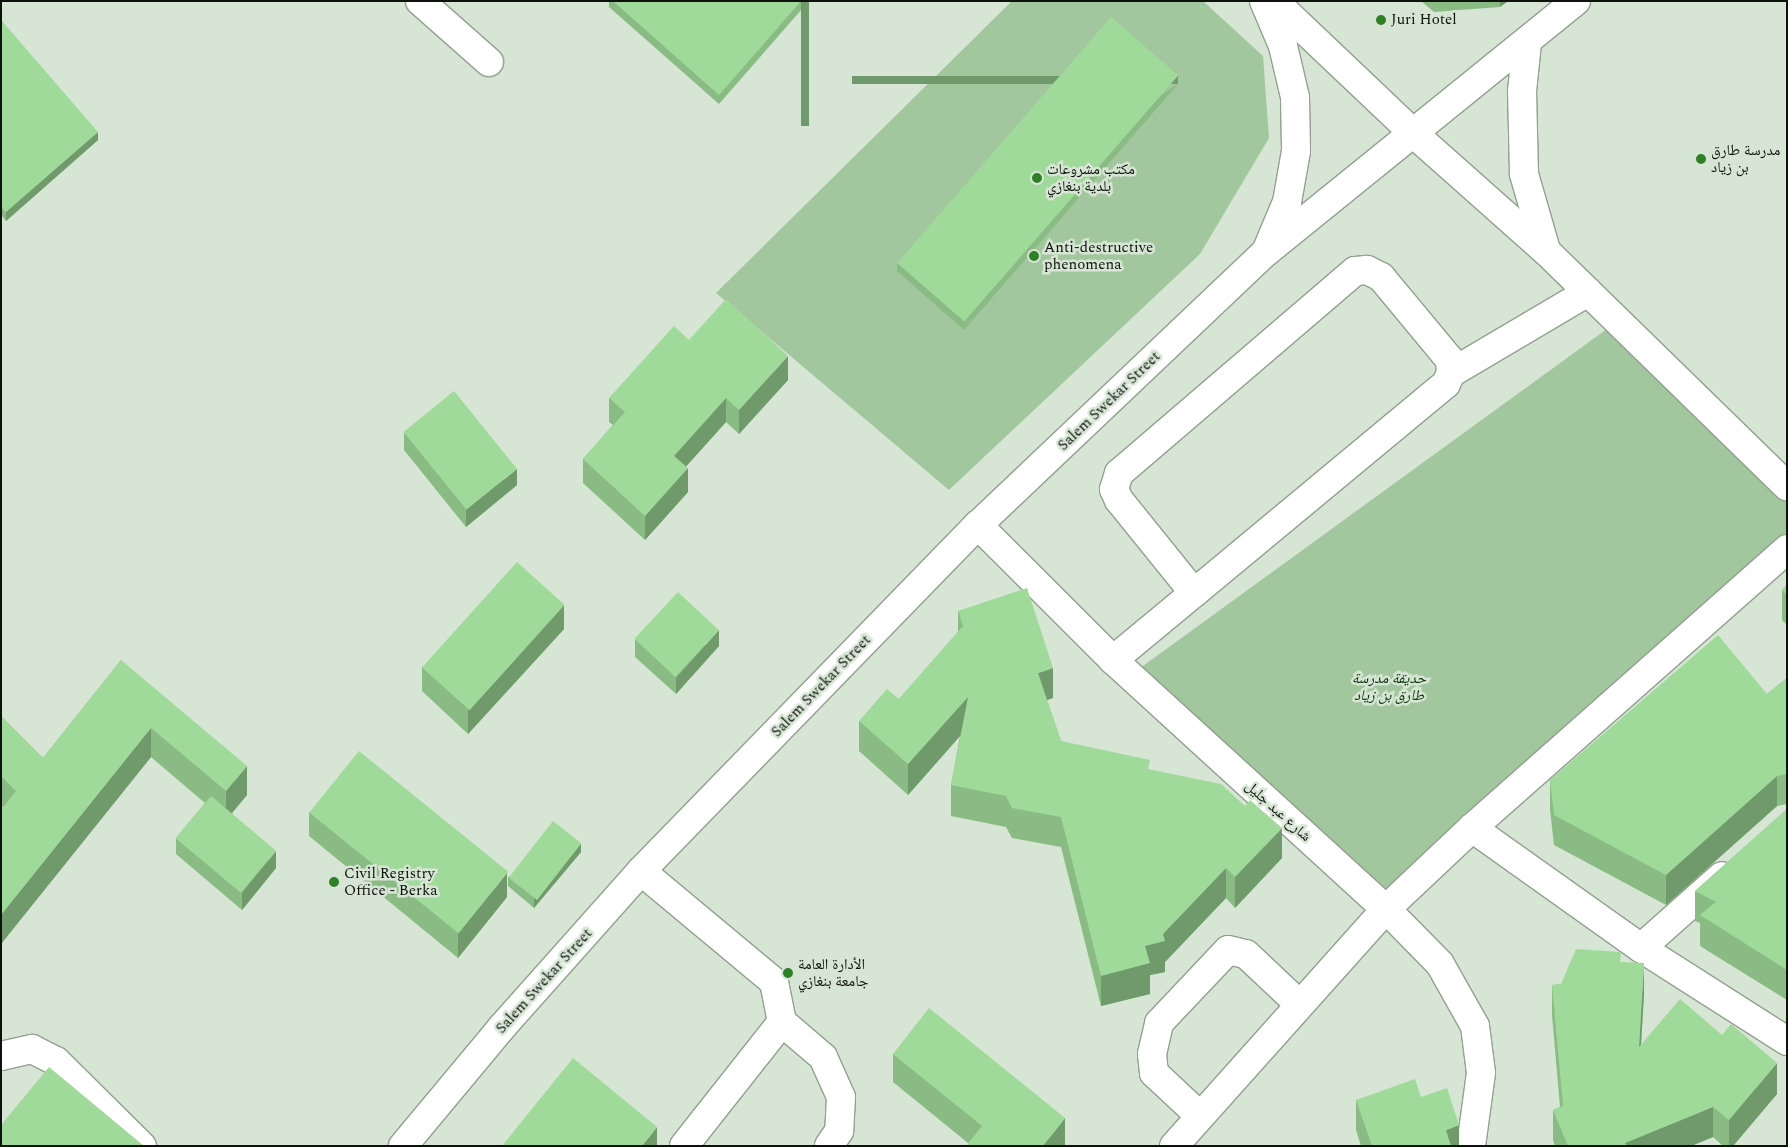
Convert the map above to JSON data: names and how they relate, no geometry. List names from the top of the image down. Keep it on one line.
{"streets":{"street":["Salem Swekar Street","شارع عبد جليل"]},"crossings":[["Salem Swekar Street","شارع عبد جليل"]],"parks":["حديقة مدرسة طارق بن زياد"],"places":["Juri Hotel","مدرسة طارق بن زياد","مكتب مشروعات بلدية بنغازي","Anti-destructive phenomena","Civil Registry Office - Berka","الأدارة العامة جامعة بنغازي"]}
